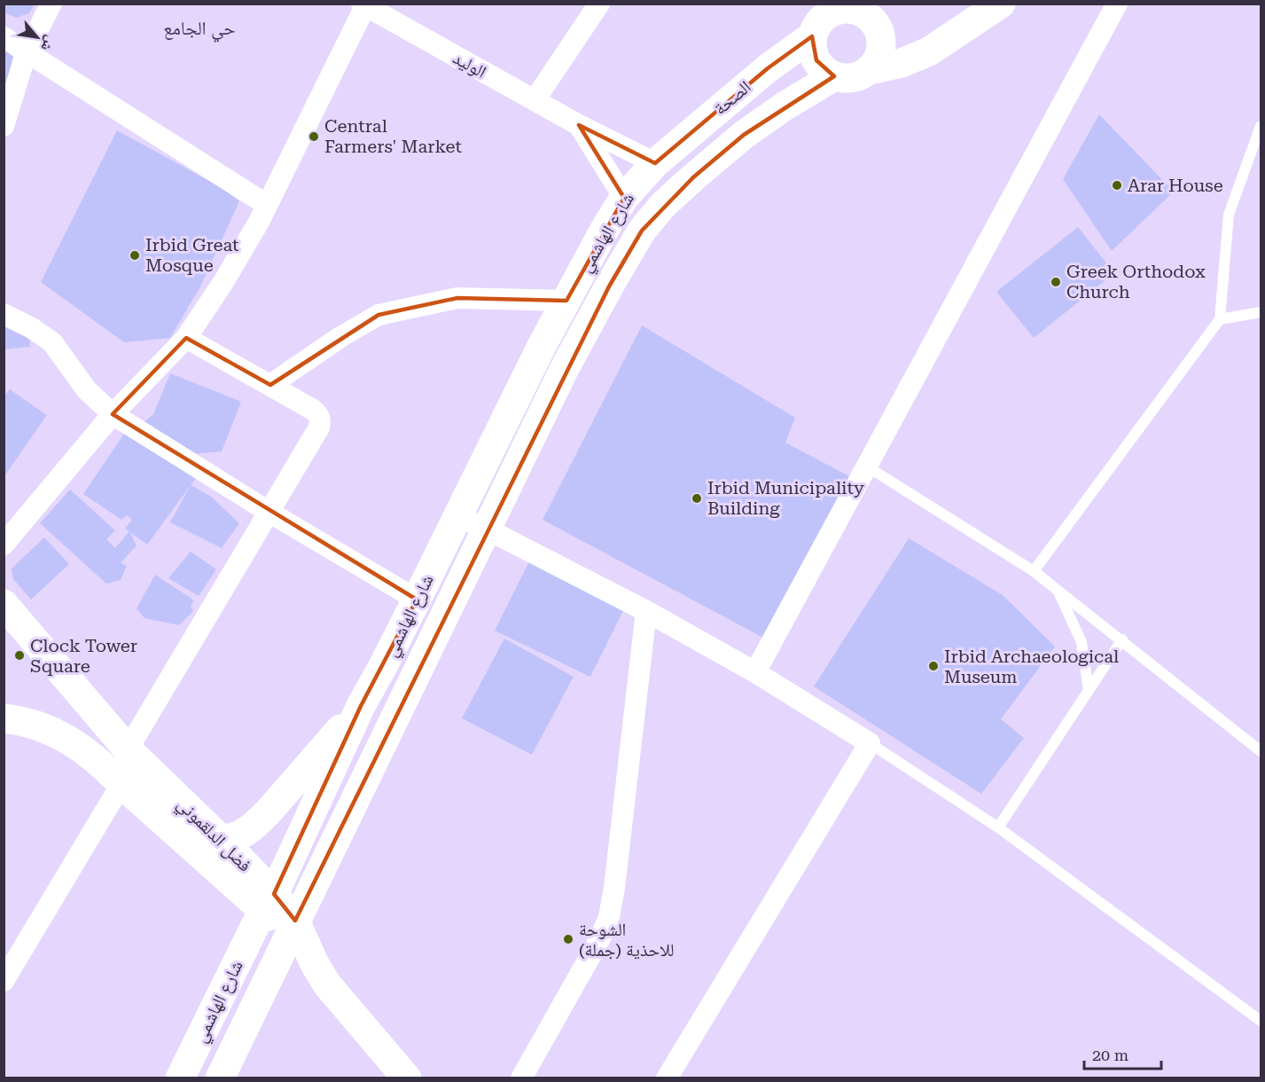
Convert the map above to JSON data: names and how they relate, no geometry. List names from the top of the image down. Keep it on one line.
{"streets":{"main road":["الصحة","شارع الهاشمي","فضل الدلقموني"],"street":["الوليد"]},"crossings":[["الوليد","الصحة"],["الوليد","شارع الهاشمي"],["الصحة","شارع الهاشمي"],["شارع الهاشمي","فضل الدلقموني"]],"districts":["حي الجامع"],"places":["Central Farmers' Market","Arar House","Irbid Great Mosque","Greek Orthodox Church","Irbid Municipality Building","Clock Tower Square","Irbid Archaeological Museum","الشوحة للاحذية (جملة)"],"scale_bar":"20 m","north":"bottom right"}
